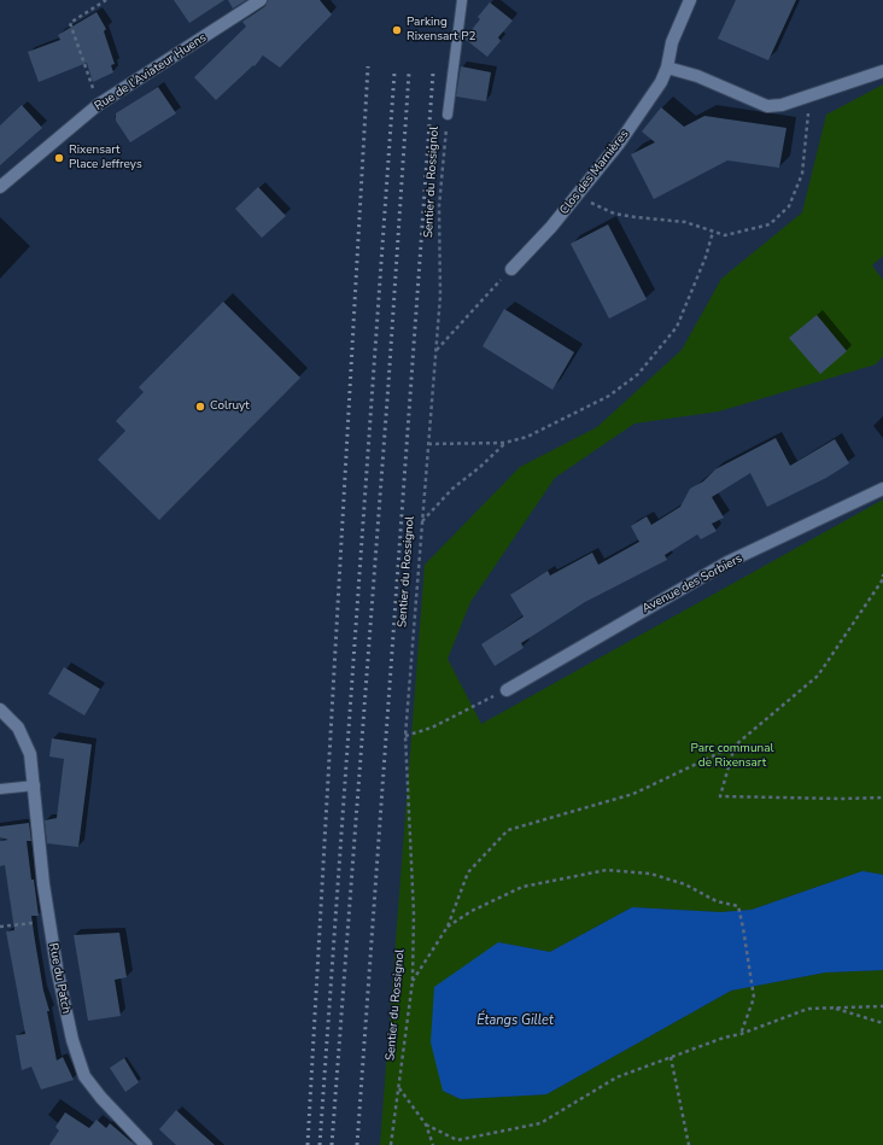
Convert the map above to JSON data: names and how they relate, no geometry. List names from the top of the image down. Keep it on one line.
{"streets":{"street":["Rue de l'Aviateur Huens","Clos des Marnières","Avenue des Sorbiers","Rue du Patch"],"lane":["Sentier du Rossignol"]},"water":["Étangs Gillet"],"parks":["Parc communal de Rixensart"],"places":["Parking Rixensart P2","Rixensart Place Jeffreys","Colruyt"]}
